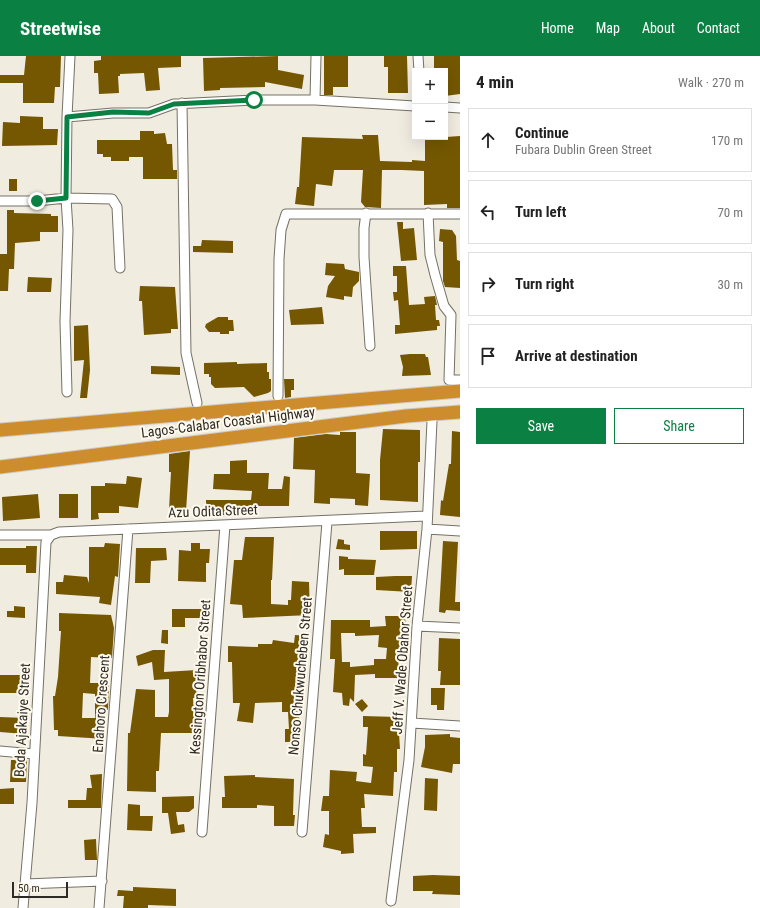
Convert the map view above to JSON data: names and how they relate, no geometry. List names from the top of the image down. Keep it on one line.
{"streets":{"highway":["Lagos-Calabar Coastal Highway"],"street":["Azu Odita Street","Jeff V. Wade Obahor Street","Nonso Chukwucheben Street","Kessington Oribhabor Street","Enahoro Crescent","Boda Ajakaiye Street"]},"crossings":[["Azu Odita Street","Jeff V. Wade Obahor Street"],["Azu Odita Street","Nonso Chukwucheben Street"],["Azu Odita Street","Kessington Oribhabor Street"],["Azu Odita Street","Enahoro Crescent"],["Azu Odita Street","Boda Ajakaiye Street"]],"scale_bar":"50 m","page":{"header":"Streetwise","nav":["Home","Map","About","Contact"],"heading":["4 min","Walk · 270 m"],"map_buttons":["+","−"],"list":[["Continue","Fubara Dublin Green Street","170 m"],["Turn left","70 m"],["Turn right","30 m"],"Arrive at destination"],"buttons":["Save","Share"],"scale":"50 m"}}
